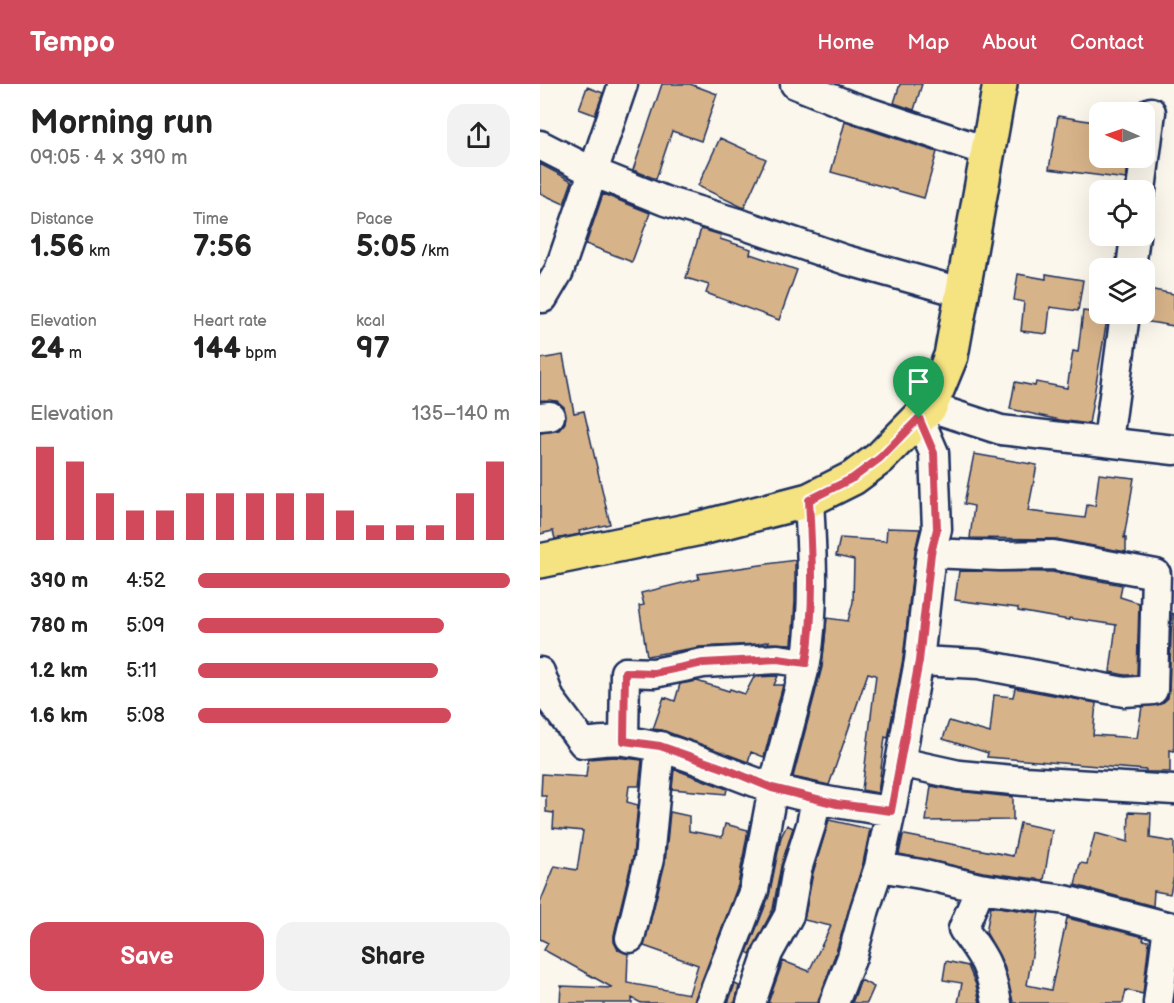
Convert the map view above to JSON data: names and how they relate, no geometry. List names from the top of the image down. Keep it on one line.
{"north":"left","page":{"header":"Tempo","nav":["Home","Map","About","Contact"],"heading":["Morning run","09:05 · 4 × 390 m"],"stats":[["Distance","1.56 km"],["Time","7:56"],["Pace","5:05 /km"],["Elevation","24 m"],["Heart rate","144 bpm"],["kcal","97"]],"chart":["Elevation","135–140 m"],"list":[{"name":"390 m","note":"4:52"},{"name":"780 m","note":"5:09"},{"name":"1.2 km","note":"5:11"},{"name":"1.6 km","note":"5:08"}],"buttons":["Save","Share"]}}
